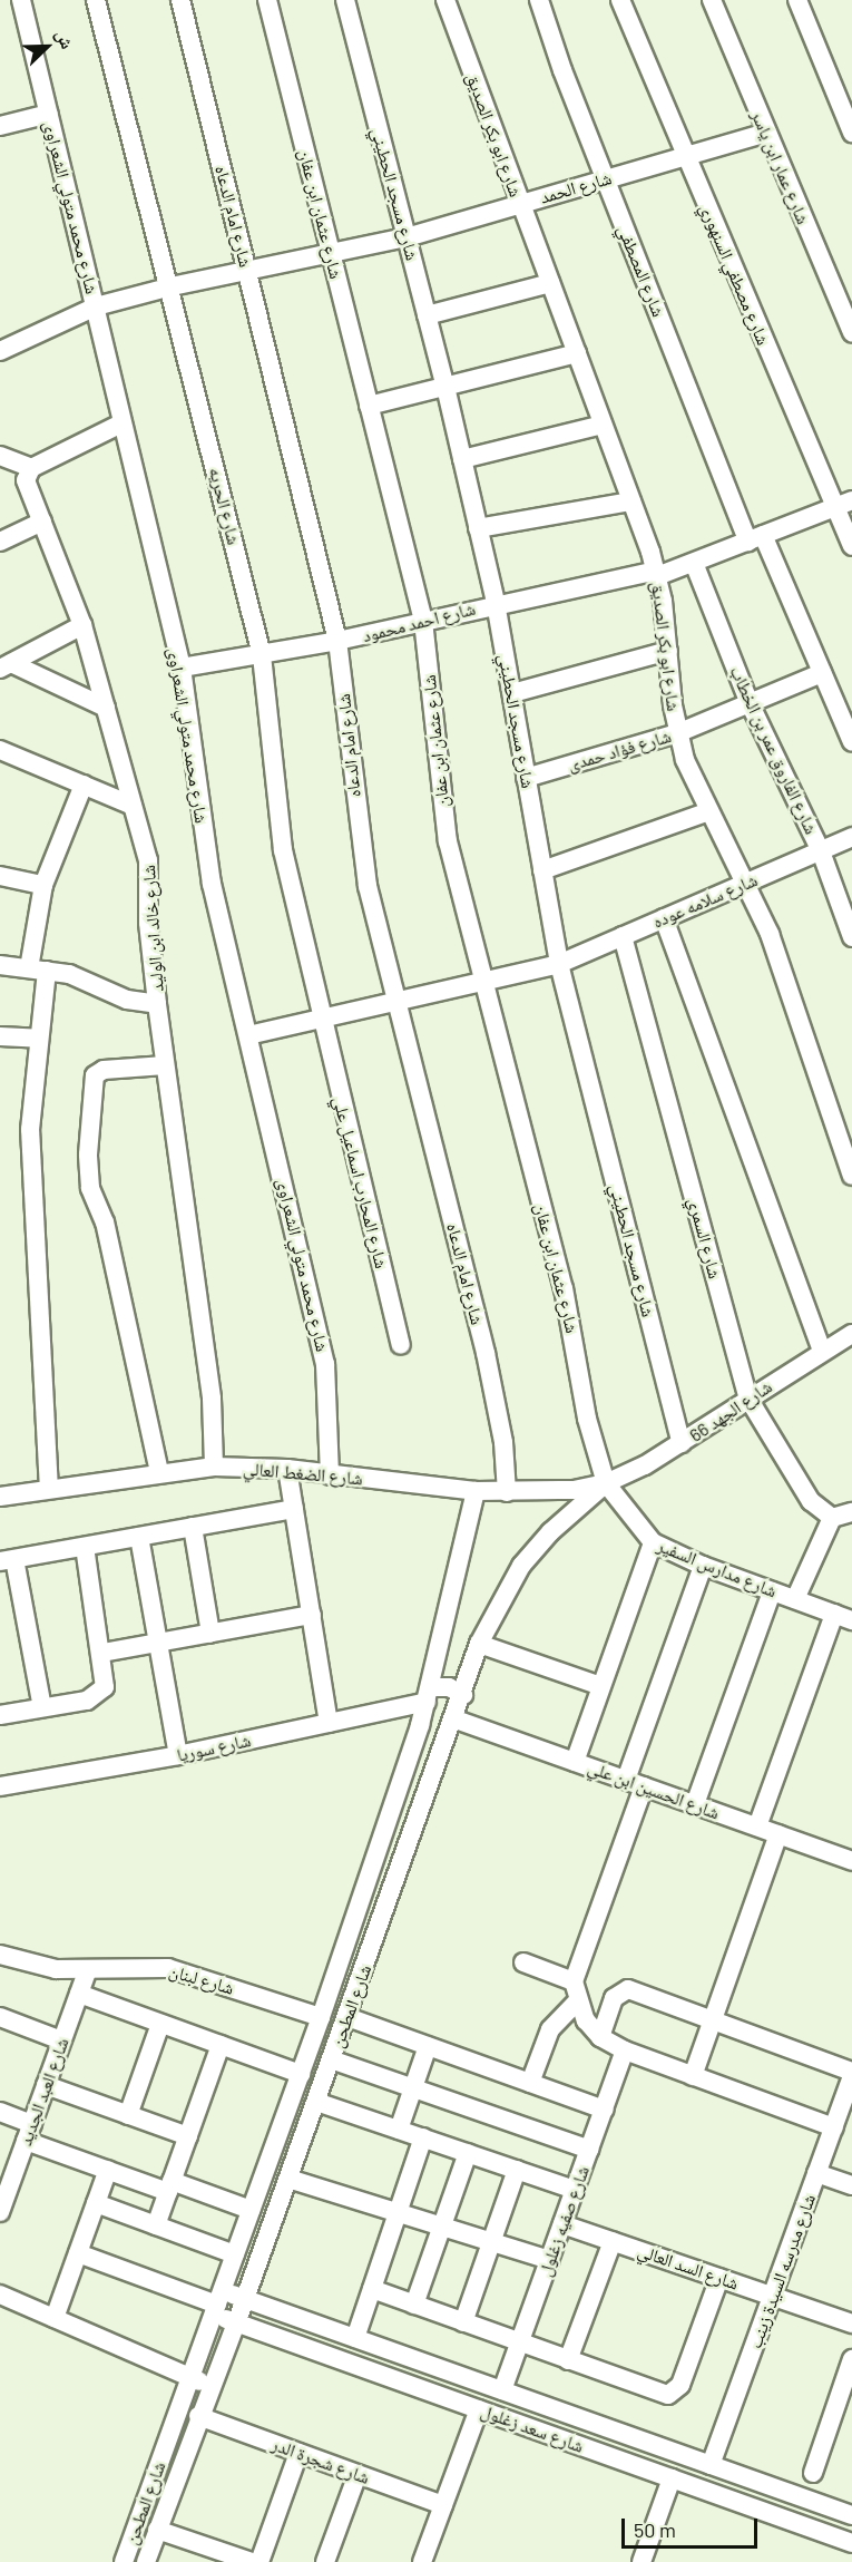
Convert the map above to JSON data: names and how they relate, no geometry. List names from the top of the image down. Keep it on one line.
{"streets":{"street":["شارع ابو بكر الصديق","شارع عمار ابن ياسر","شارع الحمد","شارع مسجد الحطيني","شارع محمد متولي الشعراوى","شارع عثمان ابن عفان","شارع امام الدعاه","شارع المصطفي","شارع مصطفي السنهوري","شارع الحريه","شارع احمد محمود","شارع فؤاد حمدى","شارع الفاروق عمر بن الخطاب","شارع سلامه عوده","شارع خالد ابن الوليد","شارع المحارب اسماعيل علي","شارع السمري","شارع الجهد 66","شارع الضغط العالي","شارع مدارس السفير","شارع سوريا","شارع الحسين ابن علي","شارع لبنان","شارع المطحن","شارع العبد الجديد","شارع صفيه زغلول","شارع السد العالي","شارع مدرسه السيدة زينب","شارع سعد زغلول","شارع شجرة الدر"]},"crossings":[["شارع ابو بكر الصديق","شارع الحمد"],["شارع ابو بكر الصديق","شارع احمد محمود"],["شارع ابو بكر الصديق","شارع فؤاد حمدى"],["شارع ابو بكر الصديق","شارع سلامه عوده"],["شارع عمار ابن ياسر","شارع الحمد"],["شارع الحمد","شارع مسجد الحطيني"],["شارع الحمد","شارع محمد متولي الشعراوى"],["شارع الحمد","شارع عثمان ابن عفان"],["شارع الحمد","شارع امام الدعاه"],["شارع الحمد","شارع المصطفي"],["شارع الحمد","شارع مصطفي السنهوري"],["شارع الحمد","شارع الحريه"],["شارع مسجد الحطيني","شارع احمد محمود"],["شارع مسجد الحطيني","شارع فؤاد حمدى"],["شارع مسجد الحطيني","شارع سلامه عوده"],["شارع مسجد الحطيني","شارع الجهد 66"],["شارع محمد متولي الشعراوى","شارع احمد محمود"],["شارع محمد متولي الشعراوى","شارع سلامه عوده"],["شارع محمد متولي الشعراوى","شارع الضغط العالي"],["شارع عثمان ابن عفان","شارع احمد محمود"],["شارع عثمان ابن عفان","شارع سلامه عوده"],["شارع عثمان ابن عفان","شارع الجهد 66"],["شارع عثمان ابن عفان","شارع الضغط العالي"],["شارع عثمان ابن عفان","شارع مدارس السفير"],["شارع عثمان ابن عفان","شارع المطحن"],["شارع امام الدعاه","شارع احمد محمود"],["شارع امام الدعاه","شارع سلامه عوده"],["شارع امام الدعاه","شارع الضغط العالي"],["شارع المصطفي","شارع احمد محمود"],["شارع المصطفي","شارع فؤاد حمدى"],["شارع مصطفي السنهوري","شارع احمد محمود"],["شارع الحريه","شارع احمد محمود"],["شارع الحريه","شارع سلامه عوده"],["شارع الحريه","شارع المحارب اسماعيل علي"],["شارع احمد محمود","شارع الفاروق عمر بن الخطاب"],["شارع فؤاد حمدى","شارع الفاروق عمر بن الخطاب"],["شارع الفاروق عمر بن الخطاب","شارع سلامه عوده"],["شارع سلامه عوده","شارع المحارب اسماعيل علي"],["شارع سلامه عوده","شارع السمري"],["شارع خالد ابن الوليد","شارع الضغط العالي"],["شارع السمري","شارع الجهد 66"],["شارع الجهد 66","شارع الضغط العالي"],["شارع الجهد 66","شارع مدارس السفير"],["شارع الجهد 66","شارع المطحن"],["شارع الضغط العالي","شارع مدارس السفير"],["شارع الضغط العالي","شارع المطحن"],["شارع مدارس السفير","شارع المطحن"],["شارع سوريا","شارع المطحن"],["شارع الحسين ابن علي","شارع المطحن"],["شارع لبنان","شارع المطحن"],["شارع لبنان","شارع العبد الجديد"],["شارع المطحن","شارع سعد زغلول"],["شارع المطحن","شارع شجرة الدر"],["شارع صفيه زغلول","شارع السد العالي"],["شارع صفيه زغلول","شارع سعد زغلول"],["شارع السد العالي","شارع مدرسه السيدة زينب"],["شارع مدرسه السيدة زينب","شارع سعد زغلول"]],"scale_bar":"50 m","north":"top right"}
